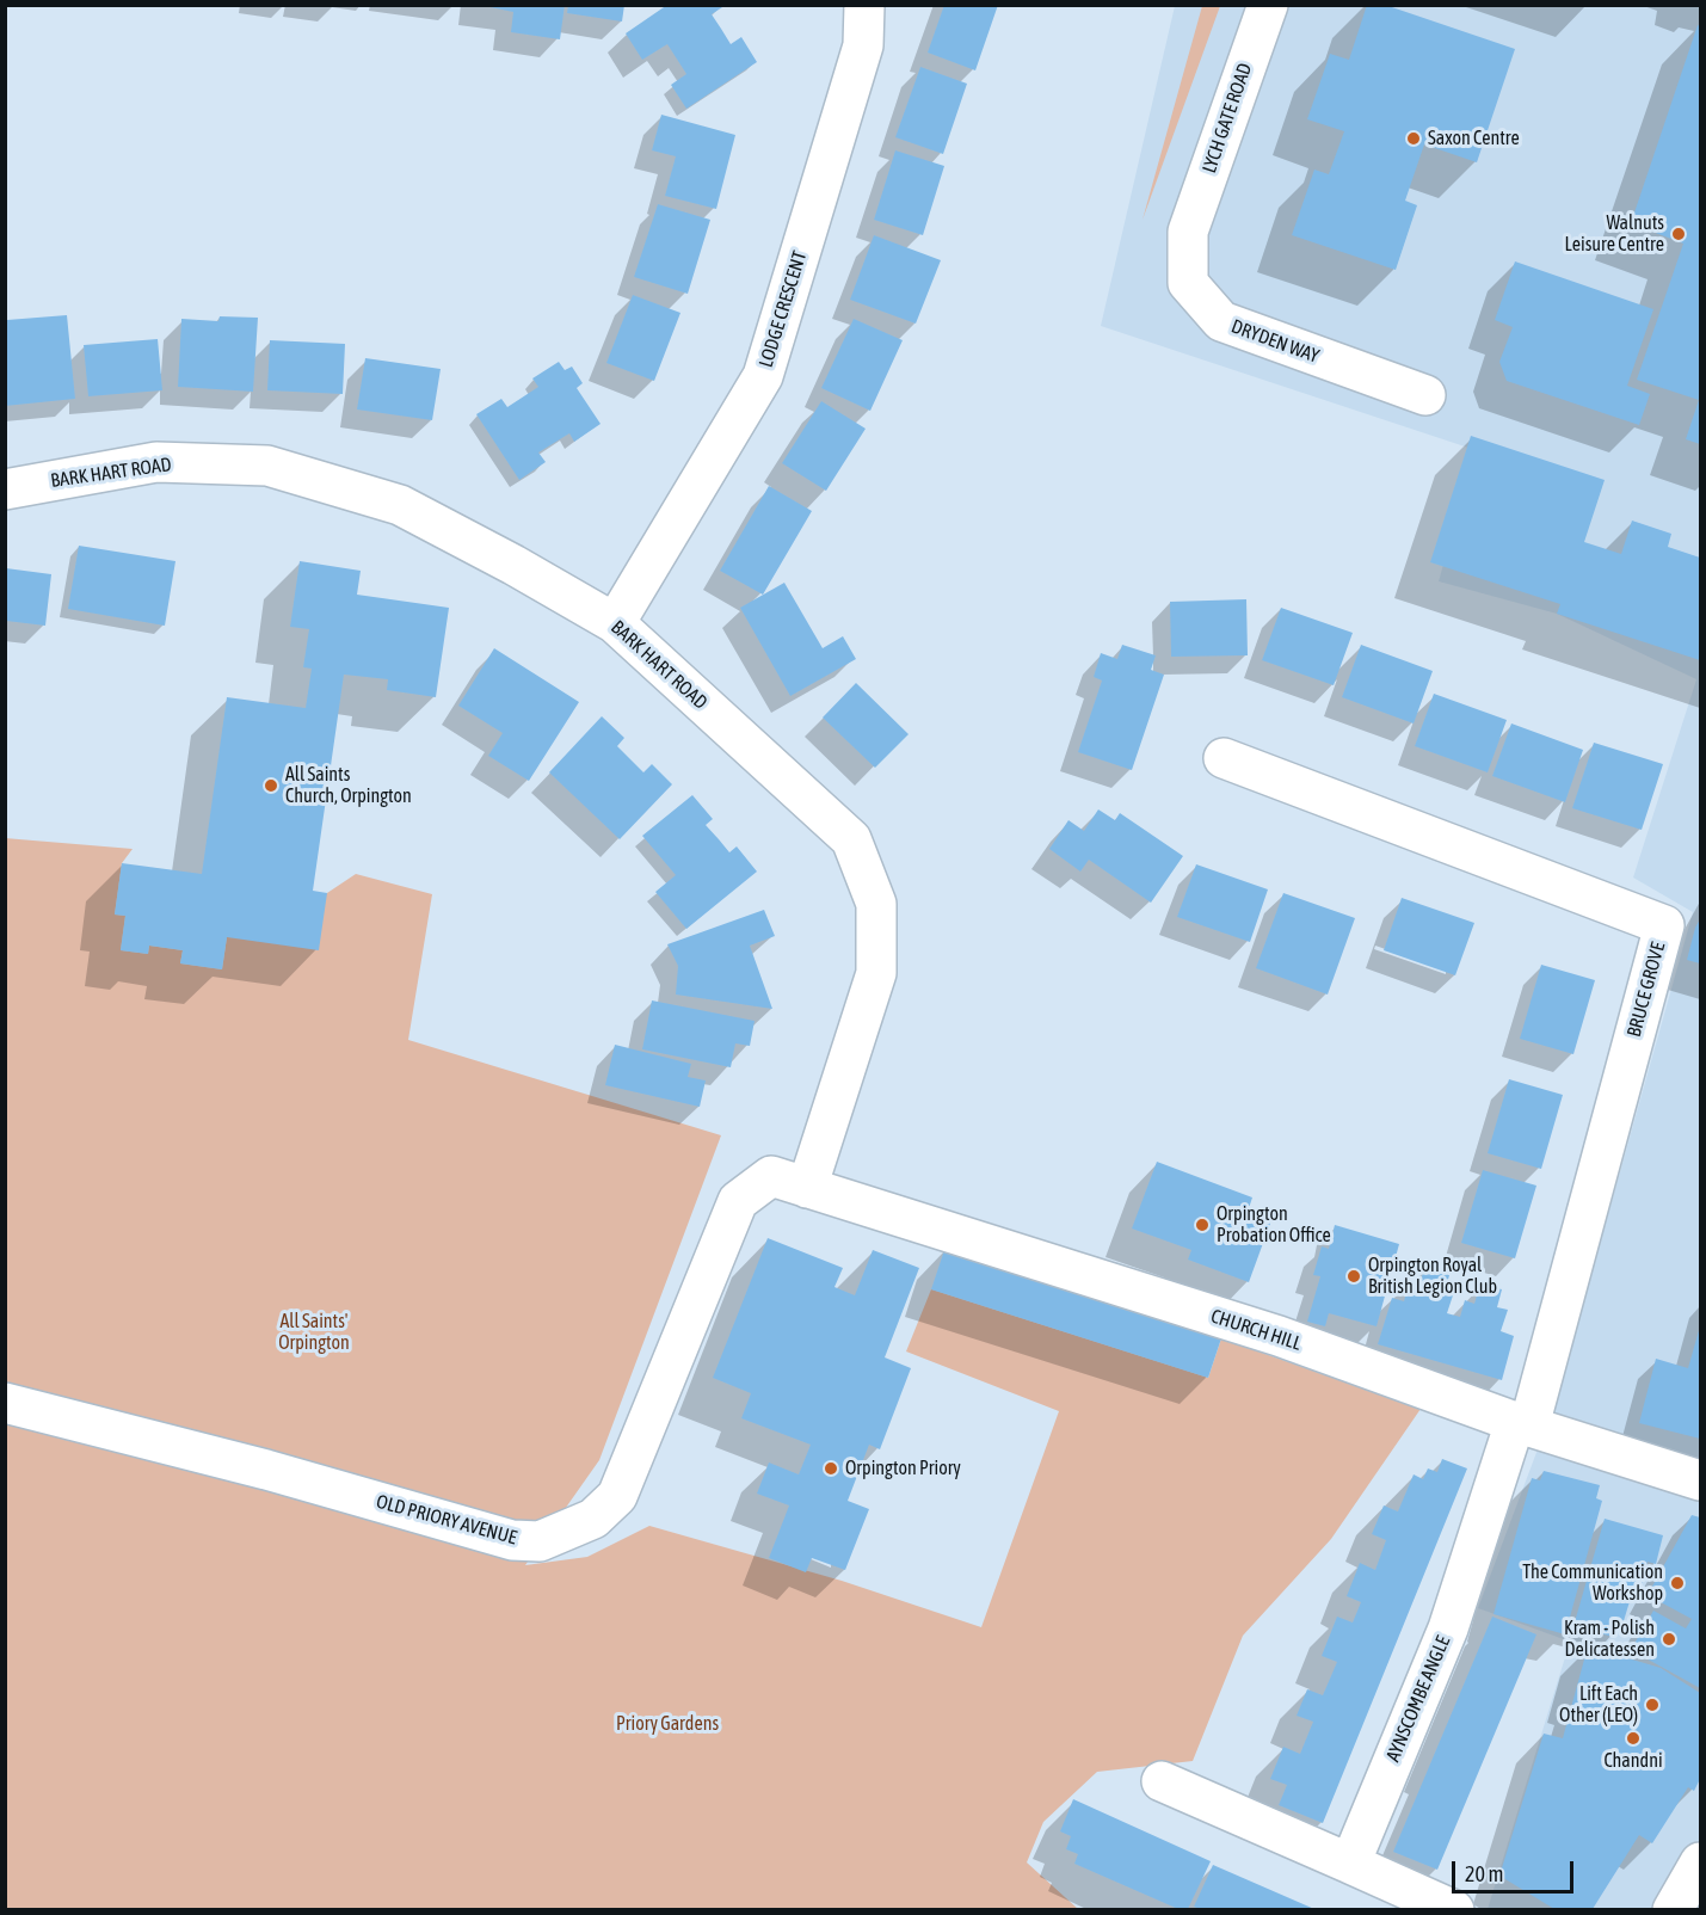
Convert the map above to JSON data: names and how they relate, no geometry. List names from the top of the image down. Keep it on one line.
{"streets":{"street":["LYCH GATE ROAD","LODGE CRESCENT","DRYDEN WAY","BARK HART ROAD","BRUCE GROVE","CHURCH HILL","OLD PRIORY AVENUE","AYNSCOMBE ANGLE"]},"crossings":[["LYCH GATE ROAD","DRYDEN WAY"],["LODGE CRESCENT","BARK HART ROAD"],["BARK HART ROAD","CHURCH HILL"],["BARK HART ROAD","OLD PRIORY AVENUE"],["BRUCE GROVE","CHURCH HILL"],["BRUCE GROVE","AYNSCOMBE ANGLE"],["CHURCH HILL","OLD PRIORY AVENUE"],["CHURCH HILL","AYNSCOMBE ANGLE"]],"parks":["All Saints' Orpington","Priory Gardens"],"places":["Saxon Centre","Walnuts Leisure Centre","All Saints Church, Orpington","Orpington Probation Office","Orpington Royal British Legion Club","Orpington Priory","The Communication Workshop","Kram - Polish Delicatessen","Lift Each Other (LEO)","Chandni"],"scale_bar":"20 m"}
